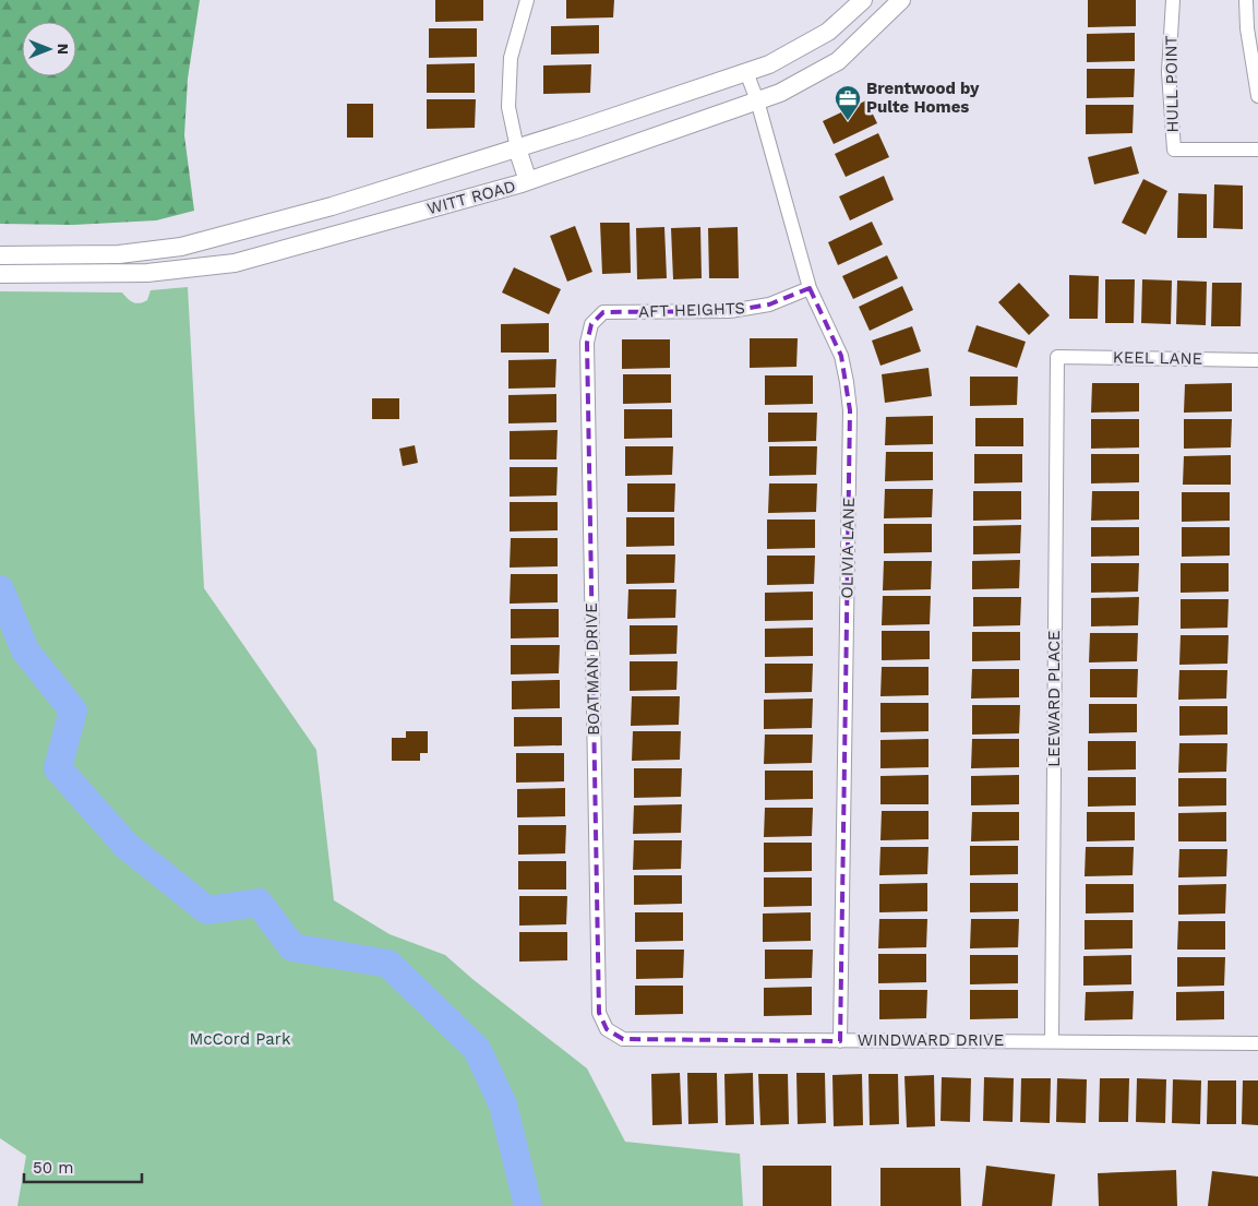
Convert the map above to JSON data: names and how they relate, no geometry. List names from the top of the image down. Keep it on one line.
{"streets":{"street":["HULL POINT","WITT ROAD","AFT HEIGHTS","KEEL LANE","OLIVIA LANE","BOATMAN DRIVE","LEEWARD PLACE","WINDWARD DRIVE"]},"crossings":[["WITT ROAD","OLIVIA LANE"],["AFT HEIGHTS","OLIVIA LANE"],["AFT HEIGHTS","BOATMAN DRIVE"],["KEEL LANE","LEEWARD PLACE"],["OLIVIA LANE","WINDWARD DRIVE"],["BOATMAN DRIVE","WINDWARD DRIVE"],["LEEWARD PLACE","WINDWARD DRIVE"]],"parks":["McCord Park"],"places":{"office":["Brentwood by Pulte Homes"]},"scale_bar":"50 m","north":"right"}
